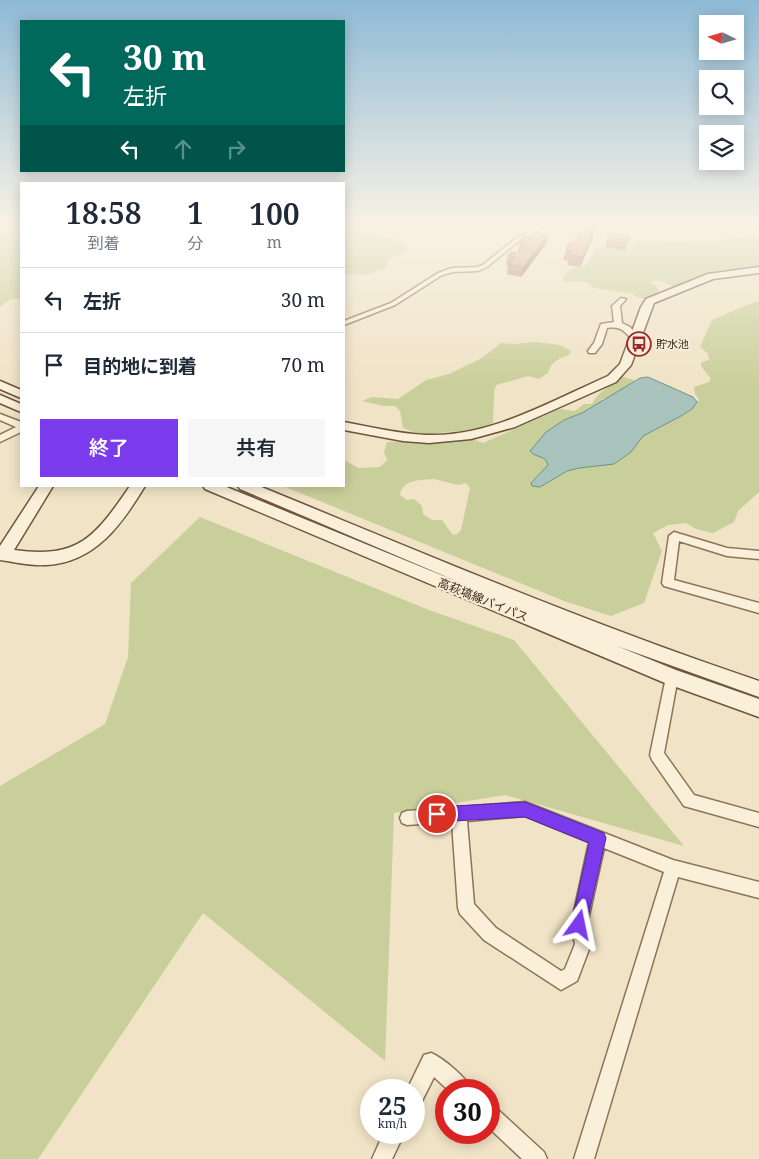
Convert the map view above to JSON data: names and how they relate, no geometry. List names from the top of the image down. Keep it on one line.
{"streets":{"street":["高萩塙線バイパス"]},"places":{"bus stop":["貯水池"]},"north":"left","page":{"turn":["30 m","左折"],"eta":["18:58","到着","1","分","100","m"],"list":[{"name":"左折","value":"30 m"},{"name":"目的地に到着","value":"70 m"}],"buttons":["終了","共有"],"speed":"25 km/h","limit":"30"}}
